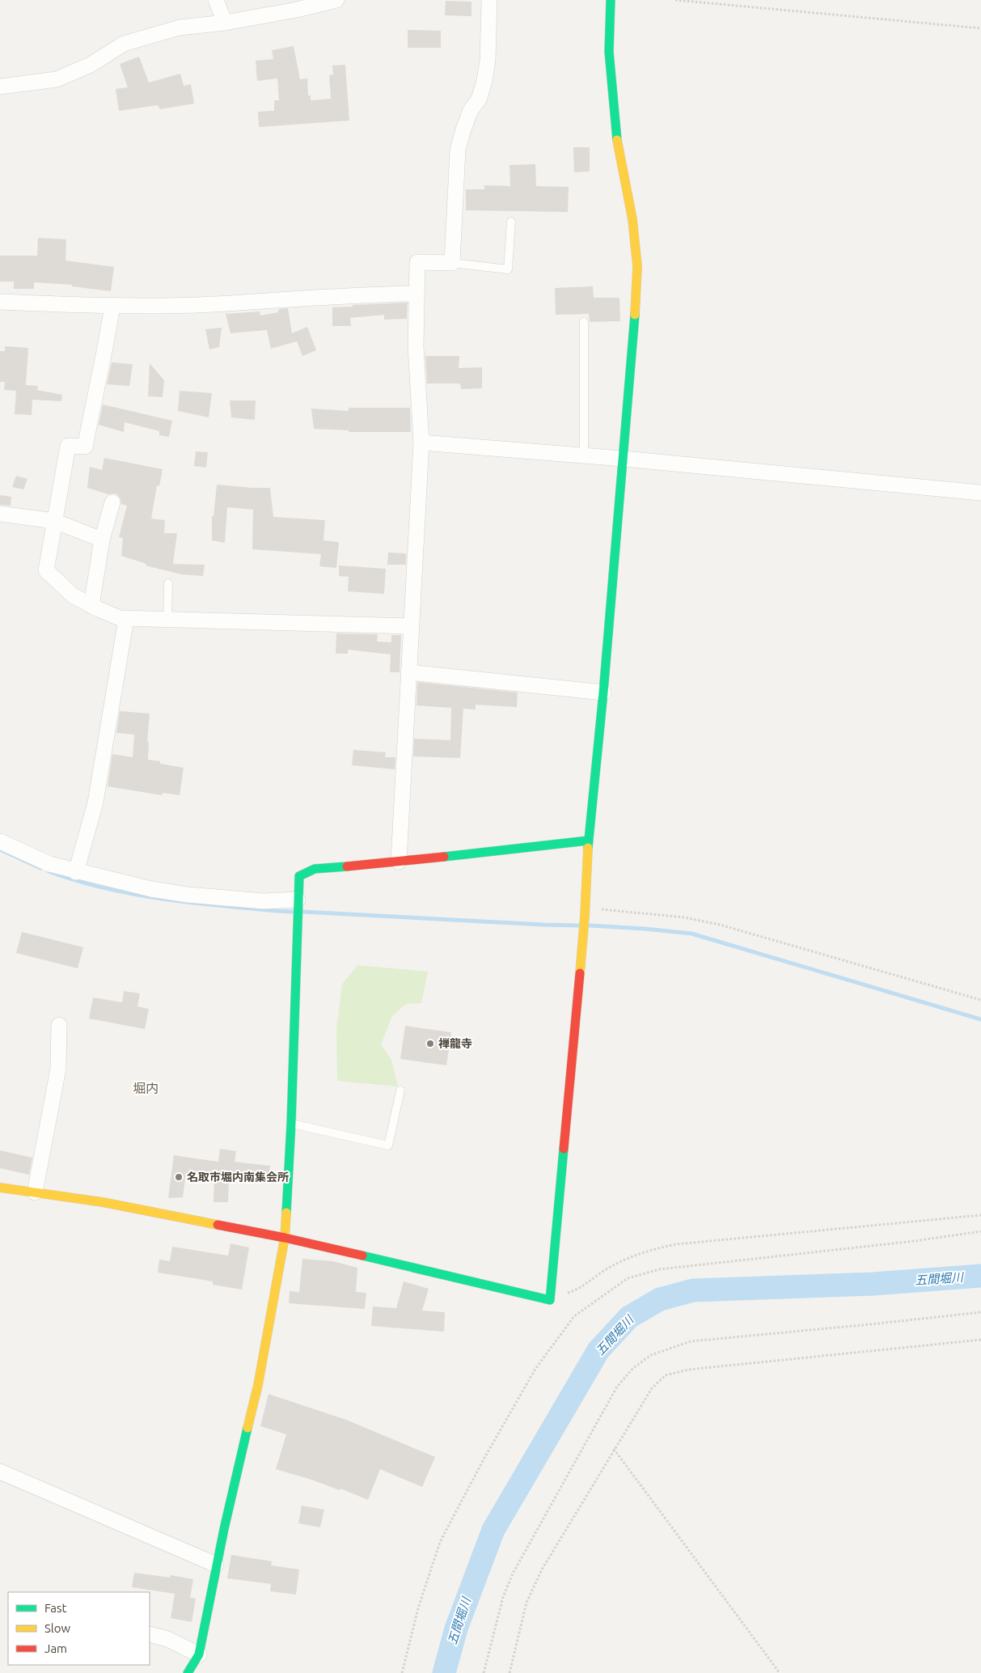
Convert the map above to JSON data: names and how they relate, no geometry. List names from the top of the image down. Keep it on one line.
{"districts":["堀内"],"water":["五間堀川"],"places":["禅龍寺","名取市堀内南集会所"],"legend":["Fast","Slow","Jam"]}
